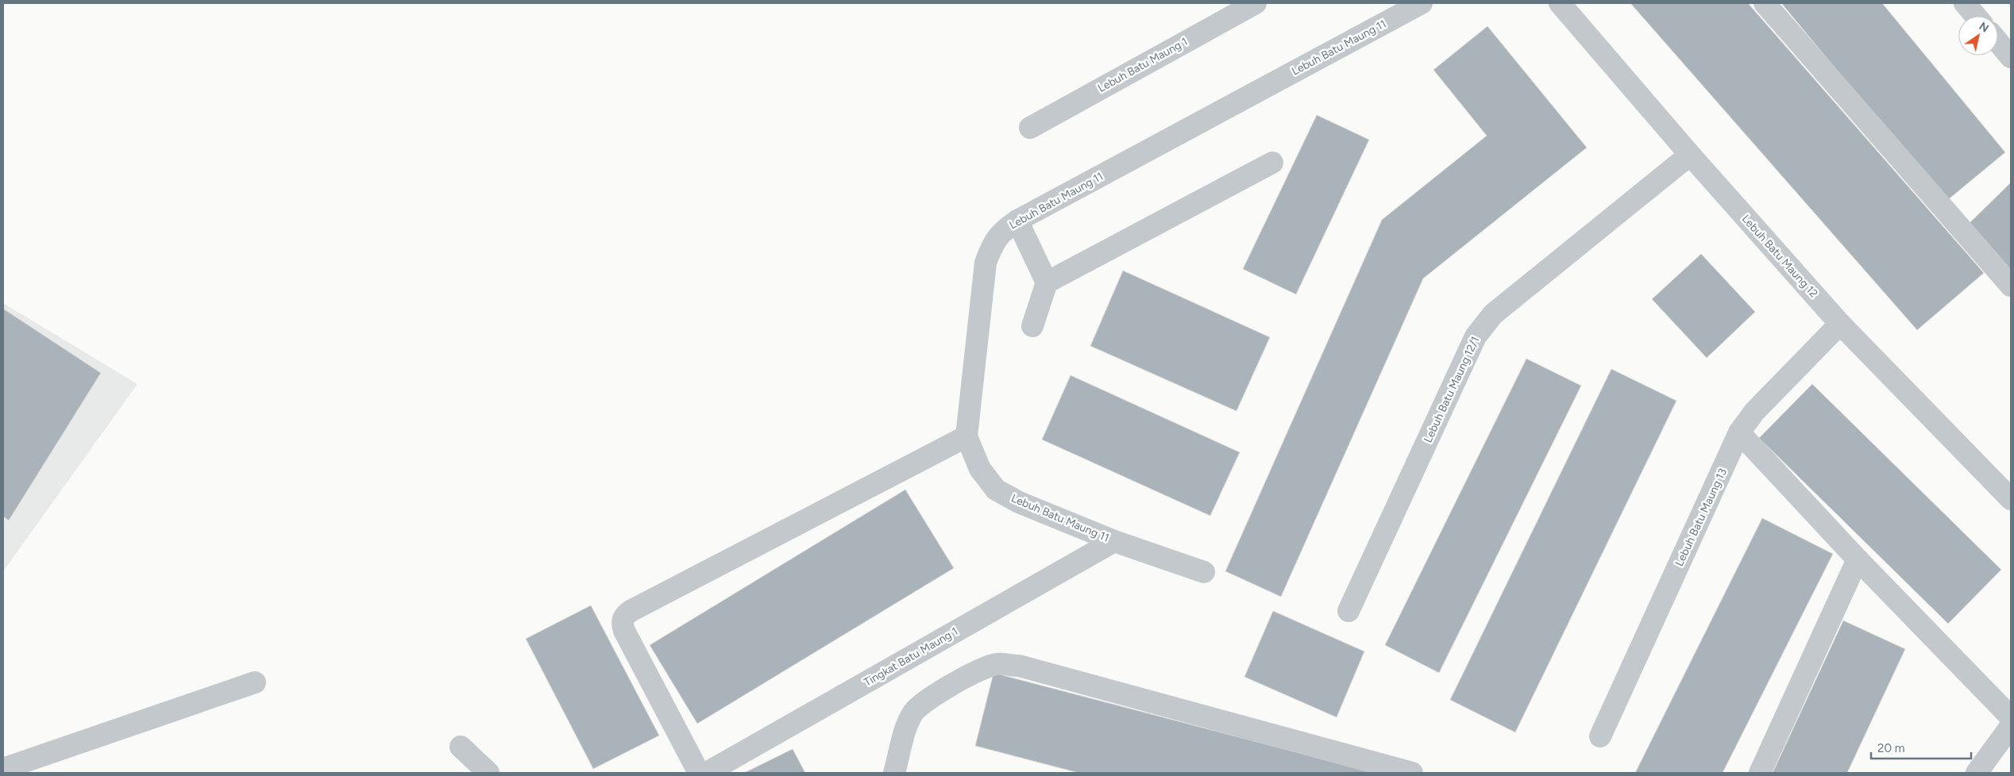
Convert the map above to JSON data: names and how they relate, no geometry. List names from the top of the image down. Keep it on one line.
{"streets":{"street":["Lebuh Batu Maung 11","Lebuh Batu Maung 1","Lebuh Batu Maung 12","Lebuh Batu Maung 12/1","Lebuh Batu Maung 13","Tingkat Batu Maung 1"]},"crossings":[["Lebuh Batu Maung 11","Tingkat Batu Maung 1"],["Lebuh Batu Maung 12","Lebuh Batu Maung 12/1"],["Lebuh Batu Maung 12","Lebuh Batu Maung 13"]],"scale_bar":"20 m","north":"top right"}
